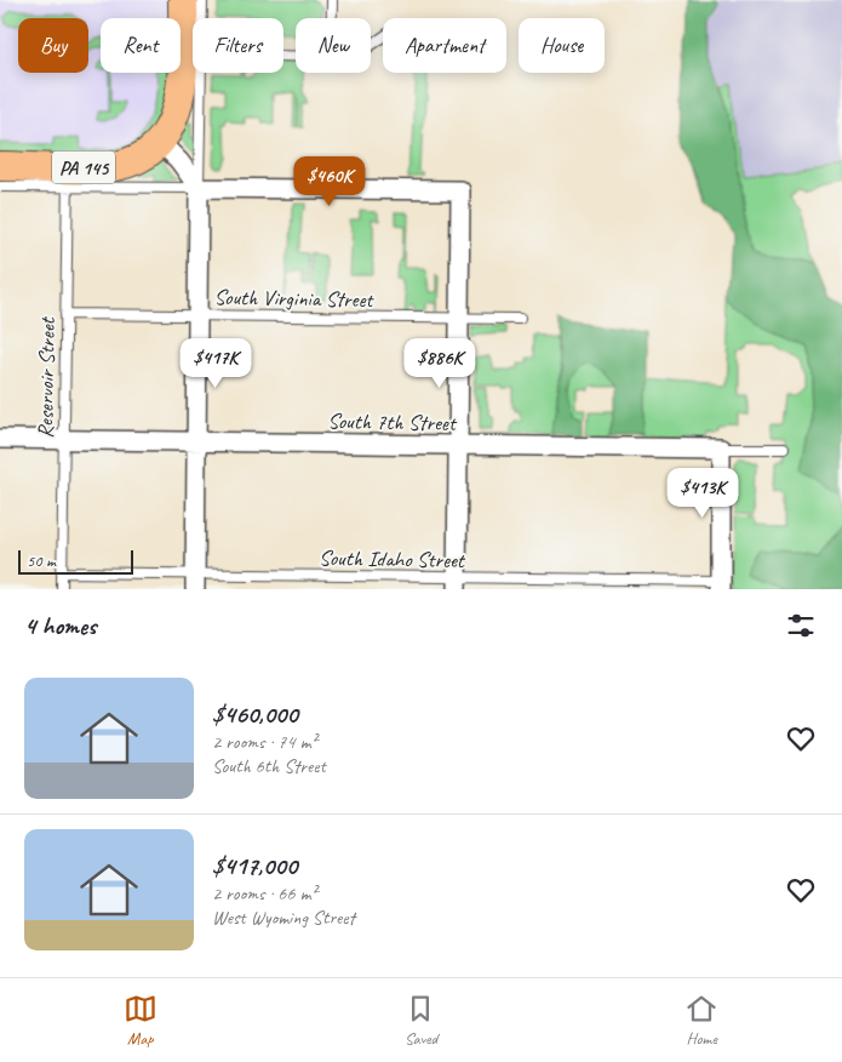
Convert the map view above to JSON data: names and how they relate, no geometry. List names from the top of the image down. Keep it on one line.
{"streets":{"main road":["PA 145"],"street":["South 7th Street"],"lane":["South Virginia Street","Reservoir Street","South Idaho Street"]},"crossings":[["PA 145","Reservoir Street"],["South Virginia Street","Reservoir Street"],["Reservoir Street","South 7th Street"],["Reservoir Street","South Idaho Street"]],"scale_bar":"50 m","page":{"chip":["Buy","Rent","Filters","New","Apartment","House"],"price":["$460K","$417K","$886K","$413K"],"scale":"50 m","heading":"4 homes","list":[{"name":"$460,000","note":"2 rooms · 74 m² · South 6th Street"},{"name":"$417,000","note":"2 rooms · 66 m² · West Wyoming Street"}],"tabs":["Map","Saved","Home"]}}
